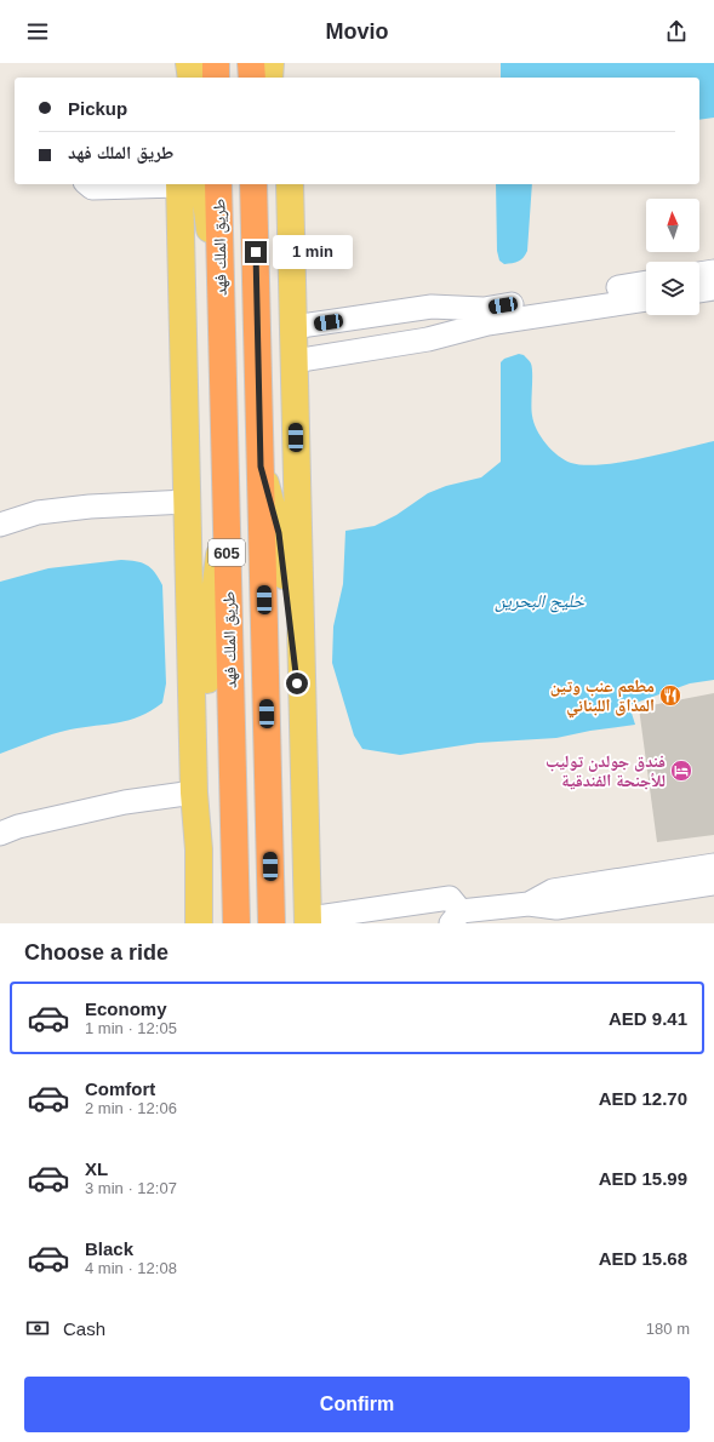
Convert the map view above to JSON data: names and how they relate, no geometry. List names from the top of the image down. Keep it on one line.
{"streets":{"highway":["طريق الملك فهد","605"]},"water":["خليج البحرين"],"places":{"restaurant":["مطعم عنب وتين المذاق اللبناني"],"hotel":["فندق جولدن توليب للأجنحة الفندقية"]},"north":"top","page":{"header":"Movio","banner":["Pickup","طريق الملك فهد"],"bubble":"1 min","heading":"Choose a ride","list":[{"name":"Economy","note":"1 min · 12:05","value":"AED 9.41"},{"name":"Comfort","note":"2 min · 12:06","value":"AED 12.70"},{"name":"XL","note":"3 min · 12:07","value":"AED 15.99"},{"name":"Black","note":"4 min · 12:08","value":"AED 15.68"}],"pay":["Cash","180 m"],"buttons":"Confirm"}}
